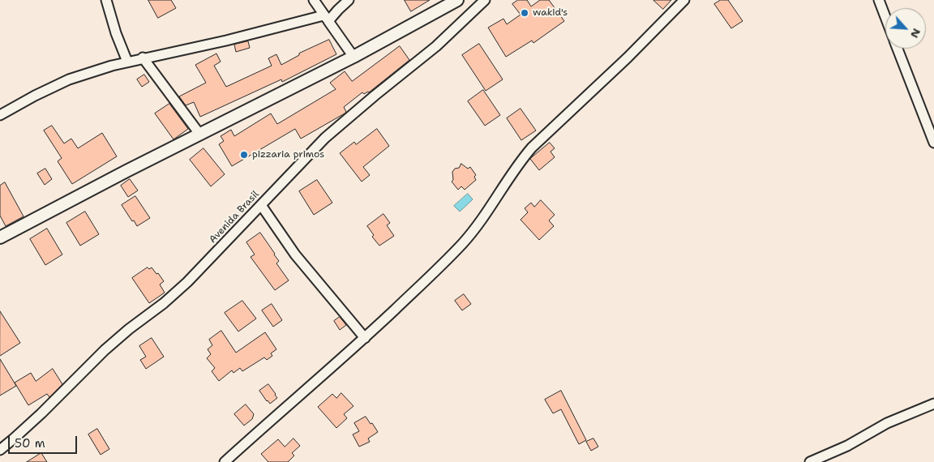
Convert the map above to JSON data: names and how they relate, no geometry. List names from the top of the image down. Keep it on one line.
{"streets":{"street":["Avenida Brasil"]},"places":["wakid's","pizzaria primos"],"scale_bar":"50 m","north":"bottom right"}
